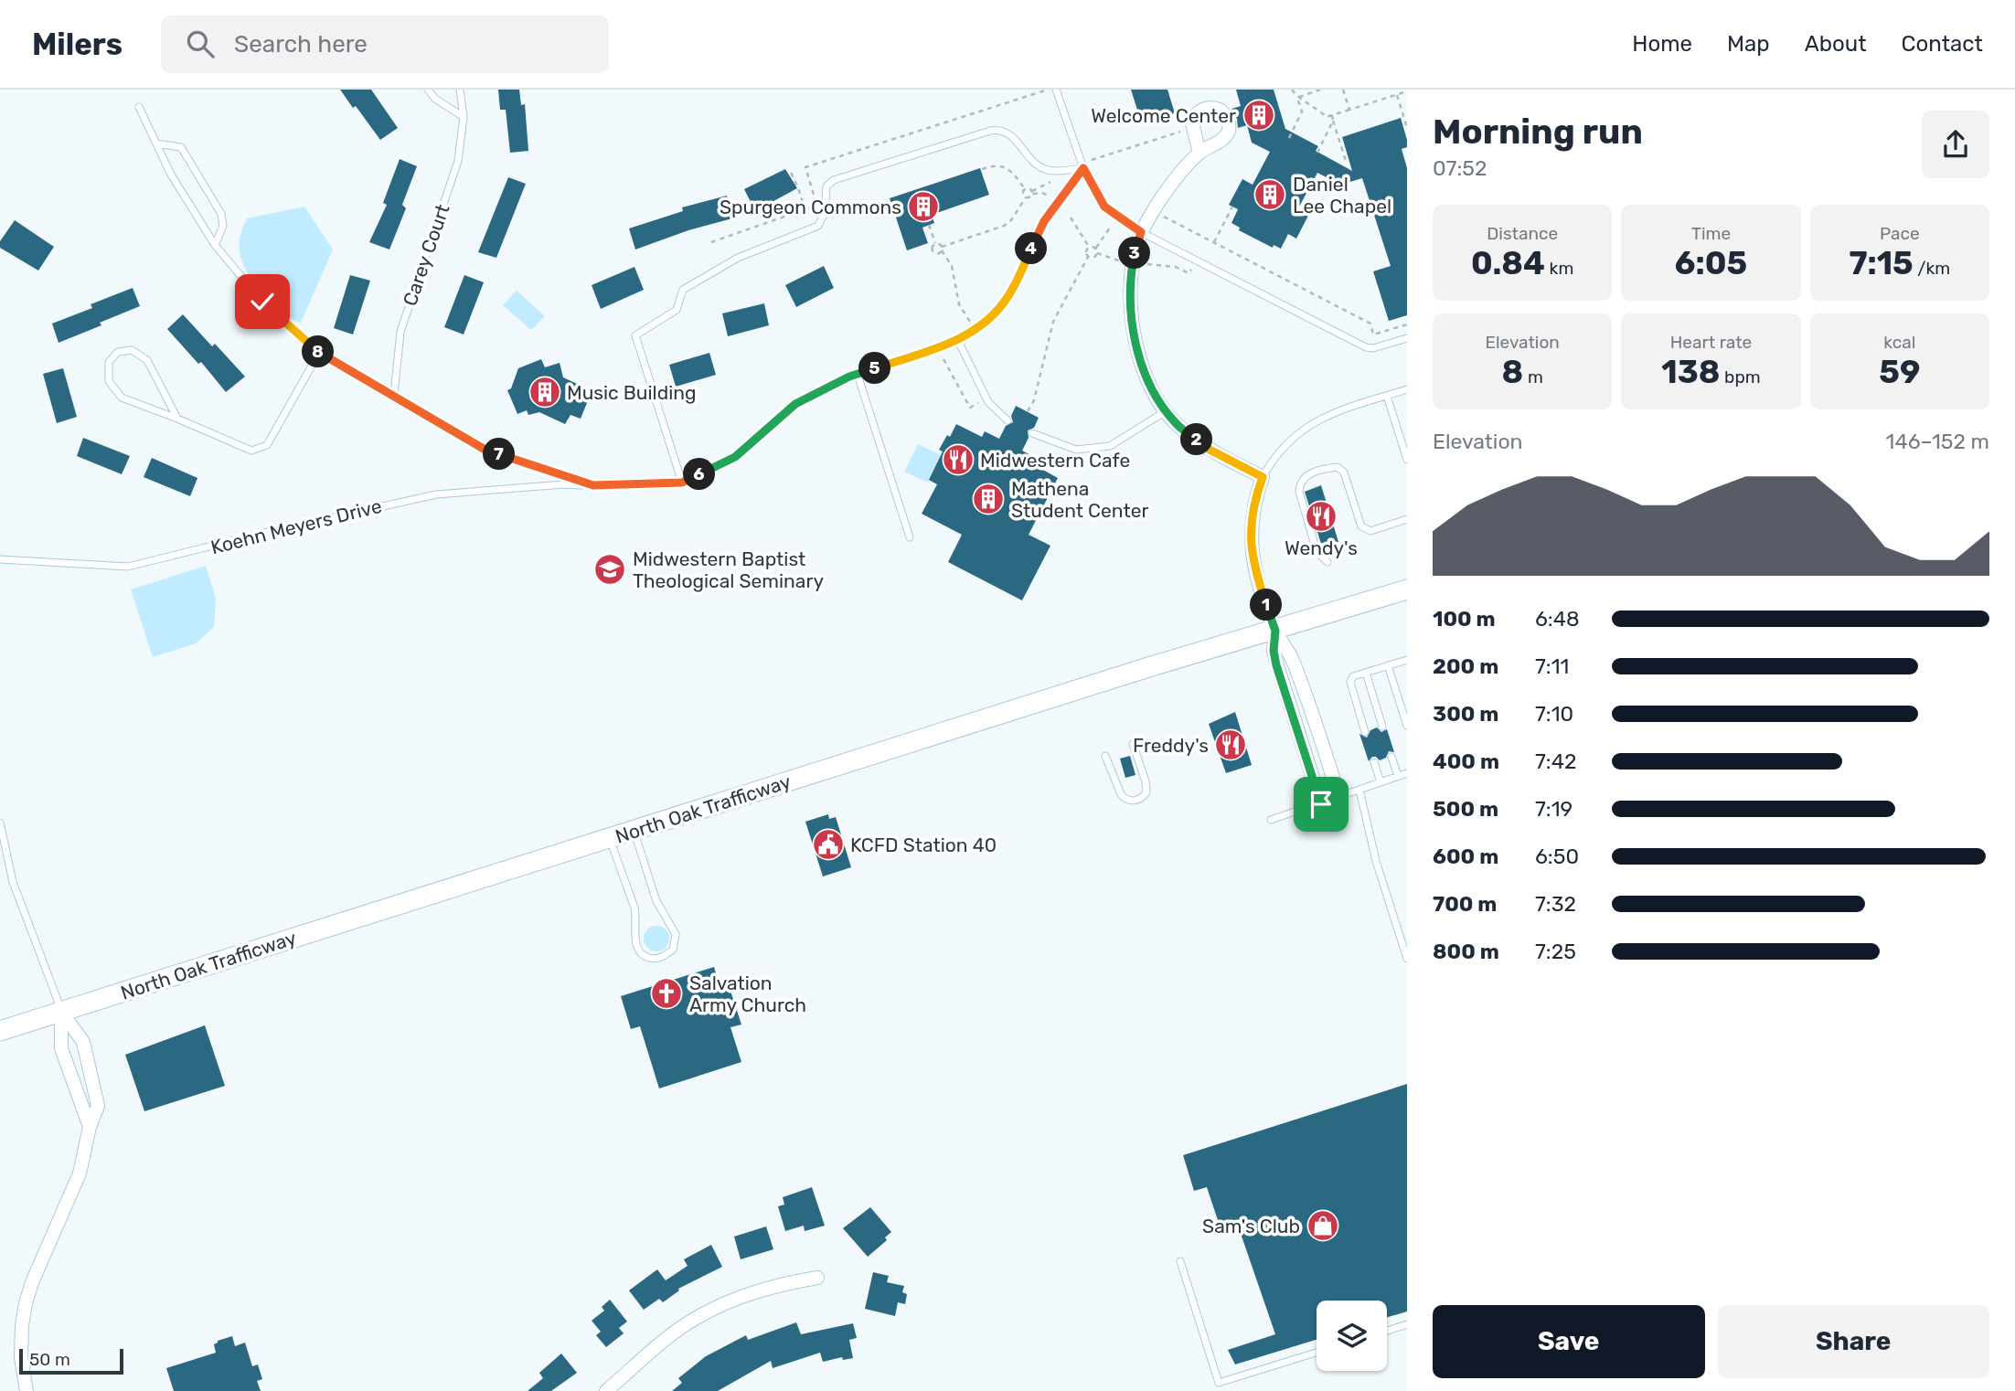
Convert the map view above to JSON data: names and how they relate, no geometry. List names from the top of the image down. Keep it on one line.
{"streets":{"main road":["North Oak Trafficway"],"lane":["Carey Court","Koehn Meyers Drive"]},"places":{"building":["Welcome Center","Daniel Lee Chapel","Spurgeon Commons","Music Building","Mathena Student Center"],"restaurant":["Midwestern Cafe","Wendy's","Freddy's"],"school or university":["Midwestern Baptist Theological Seminary"],"public building":["KCFD Station 40"],"church":["Salvation Army Church"],"shop":["Sam's Club"]},"scale_bar":"50 m","page":{"header":"Milers","search":"Search here","nav":["Home","Map","About","Contact"],"heading":["Morning run","07:52"],"stats":[["Distance","0.84 km"],["Time","6:05"],["Pace","7:15 /km"],["Elevation","8 m"],["Heart rate","138 bpm"],["kcal","59"]],"pins":["4","3","8","5","2","7","6","1"],"chart":["Elevation","146–152 m"],"list":[{"name":"100 m","note":"6:48"},{"name":"200 m","note":"7:11"},{"name":"300 m","note":"7:10"},{"name":"400 m","note":"7:42"},{"name":"500 m","note":"7:19"},{"name":"600 m","note":"6:50"},{"name":"700 m","note":"7:32"},{"name":"800 m","note":"7:25"}],"buttons":["Save","Share"],"scale":"50 m"}}
